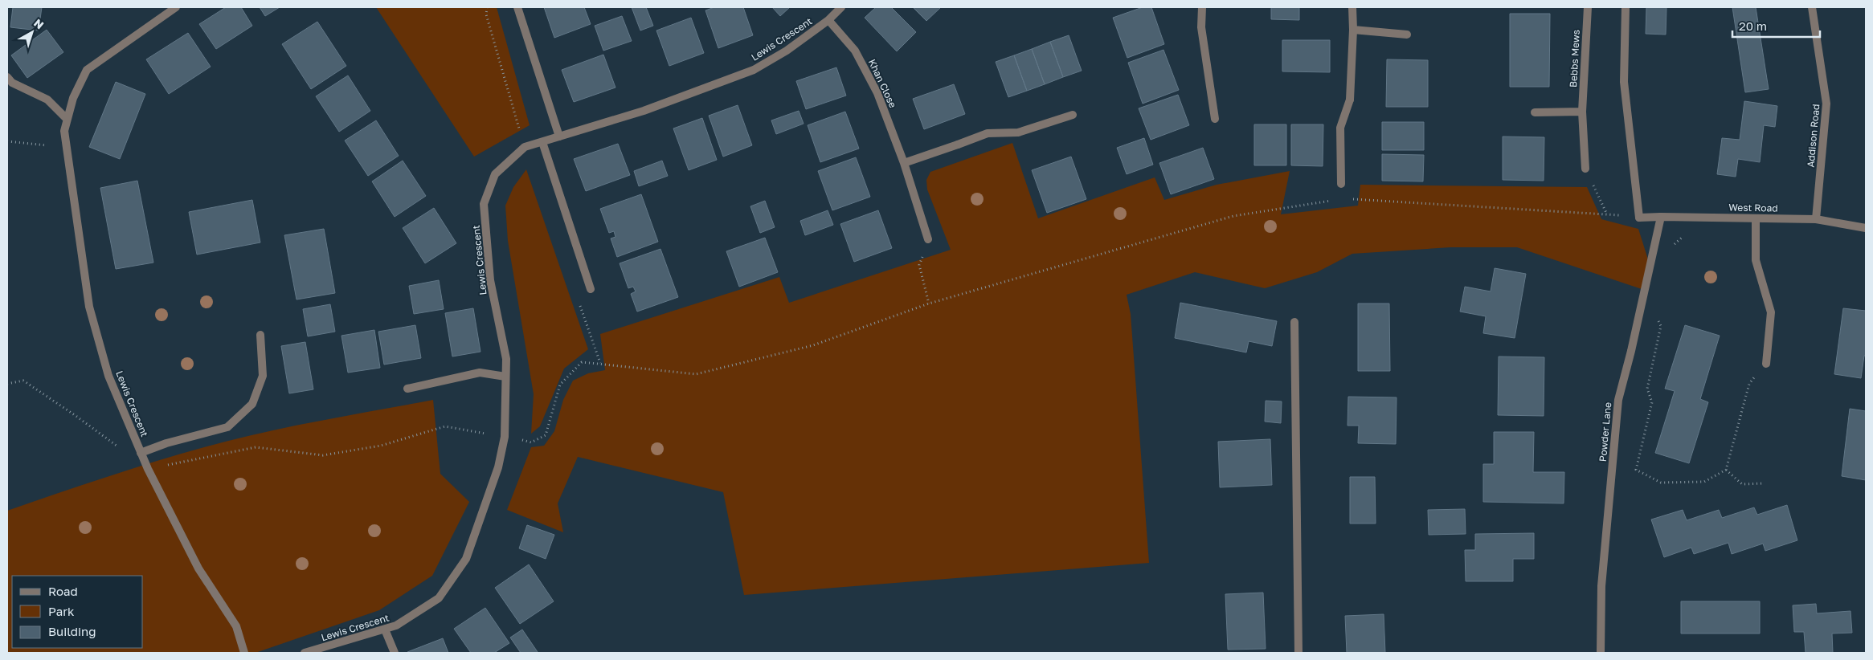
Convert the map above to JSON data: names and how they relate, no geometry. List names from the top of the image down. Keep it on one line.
{"streets":{"street":["Lewis Crescent","Bebbs Mews","Khan Close","Addison Road","West Road","Powder Lane"]},"crossings":[["Lewis Crescent","Khan Close"],["Addison Road","West Road"],["West Road","Powder Lane"]],"legend":["Road","Park","Building"],"scale_bar":"20 m","north":"top right"}
